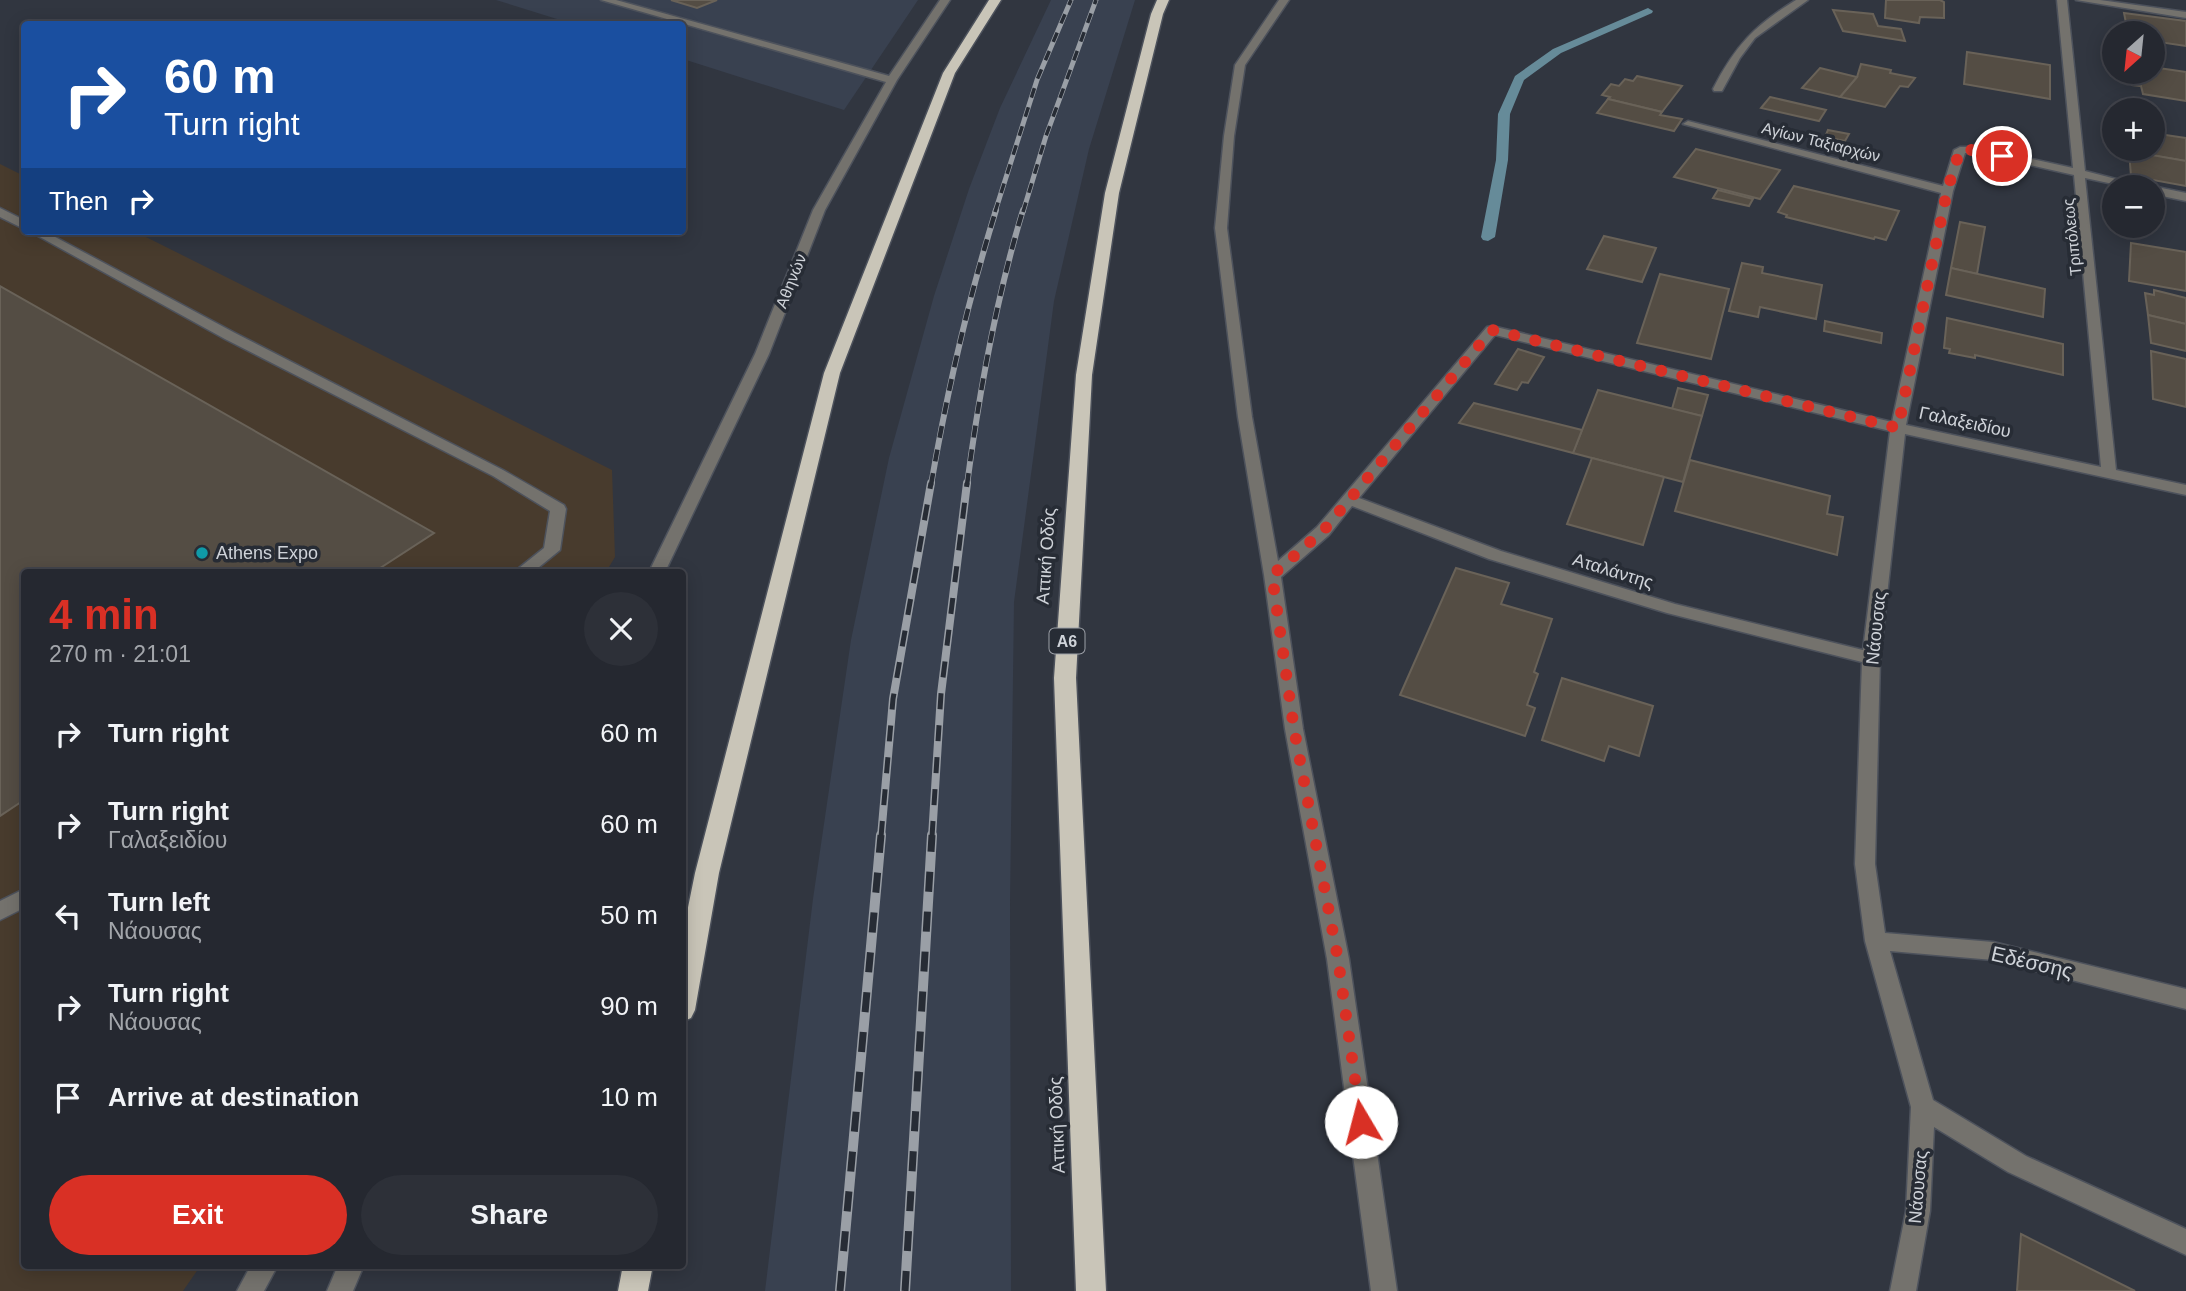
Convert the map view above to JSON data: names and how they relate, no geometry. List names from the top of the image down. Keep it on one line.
{"streets":{"highway":["Αττική Οδός","Α6"],"street":["Αγίων Ταξιαρχών","Τριπόλεως","Αθηνών","Γαλαξειδίου","Αταλάντης","Νάουσας","Εδέσσης"]},"crossings":[["Αγίων Ταξιαρχών","Νάουσας"],["Τριπόλεως","Γαλαξειδίου"],["Τριπόλεως","Νάουσας"],["Γαλαξειδίου","Αταλάντης"],["Γαλαξειδίου","Νάουσας"],["Αταλάντης","Νάουσας"],["Νάουσας","Εδέσσης"]],"places":["Athens Expo"],"north":"bottom left","page":{"map_buttons":["+","−"],"turn":["60 m","Turn right"],"then":"Then","heading":["4 min","270 m · 21:01"],"list":[{"name":"Turn right","value":"60 m"},{"name":"Turn right","note":"Γαλαξειδίου","value":"60 m"},{"name":"Turn left","note":"Νάουσας","value":"50 m"},{"name":"Turn right","note":"Νάουσας","value":"90 m"},{"name":"Arrive at destination","value":"10 m"}],"buttons":["Exit","Share"]}}
